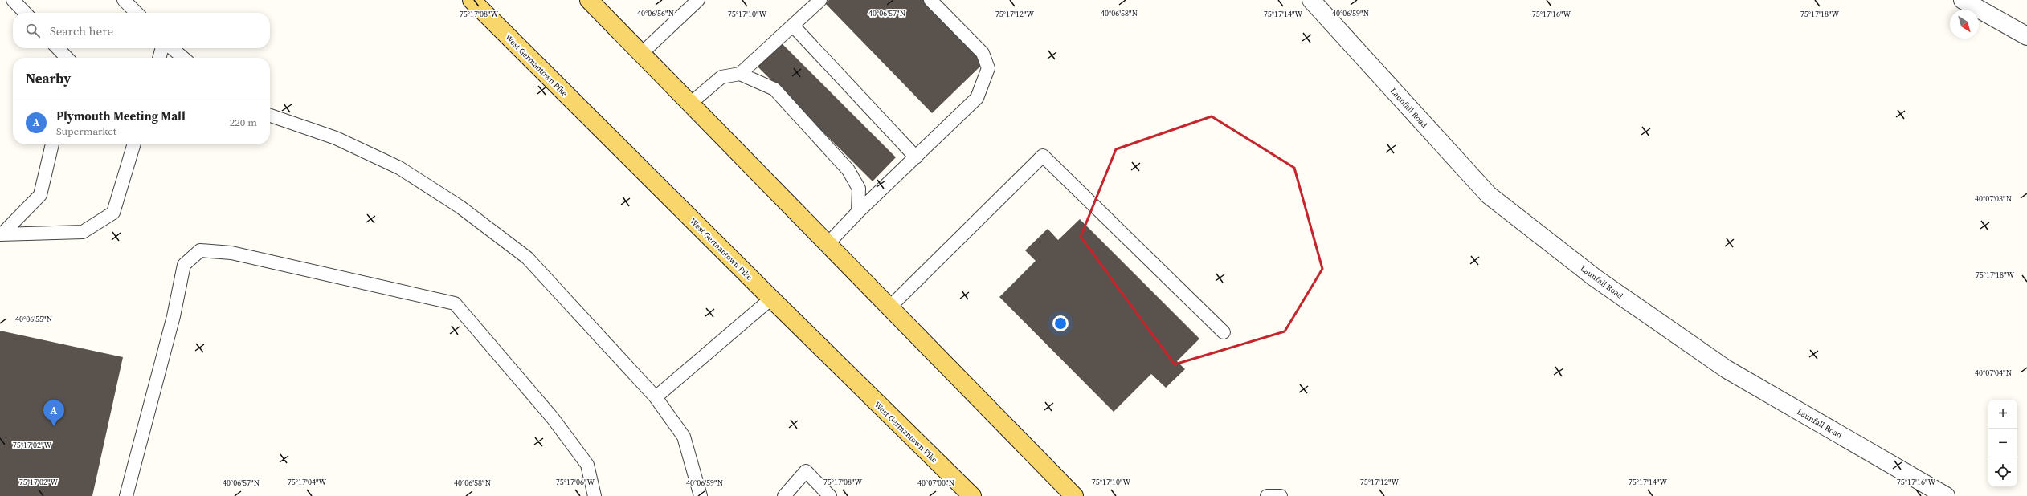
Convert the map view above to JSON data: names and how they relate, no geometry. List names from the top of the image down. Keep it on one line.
{"streets":{"main road":["West Germantown Pike"],"street":["Launfall Road"]},"north":"bottom right","page":{"search":"Search here","heading":"Nearby","list":[{"mark":"A","name":"Plymouth Meeting Mall","note":"Supermarket","value":"220 m"}],"map_buttons":["+","−"],"pins":"A"},"coordinates":["40°06'56\"N","40°06'57\"N","40°06'59\"N","40°06'58\"N","75°17'08\"W","75°17'10\"W","75°17'12\"W","75°17'14\"W","75°17'16\"W","75°17'18\"W","40°07'03\"N","40°06'55\"N","40°07'04\"N","75°17'02\"W","75°17'04\"W","75°17'06\"W","40°07'00\"N"]}
